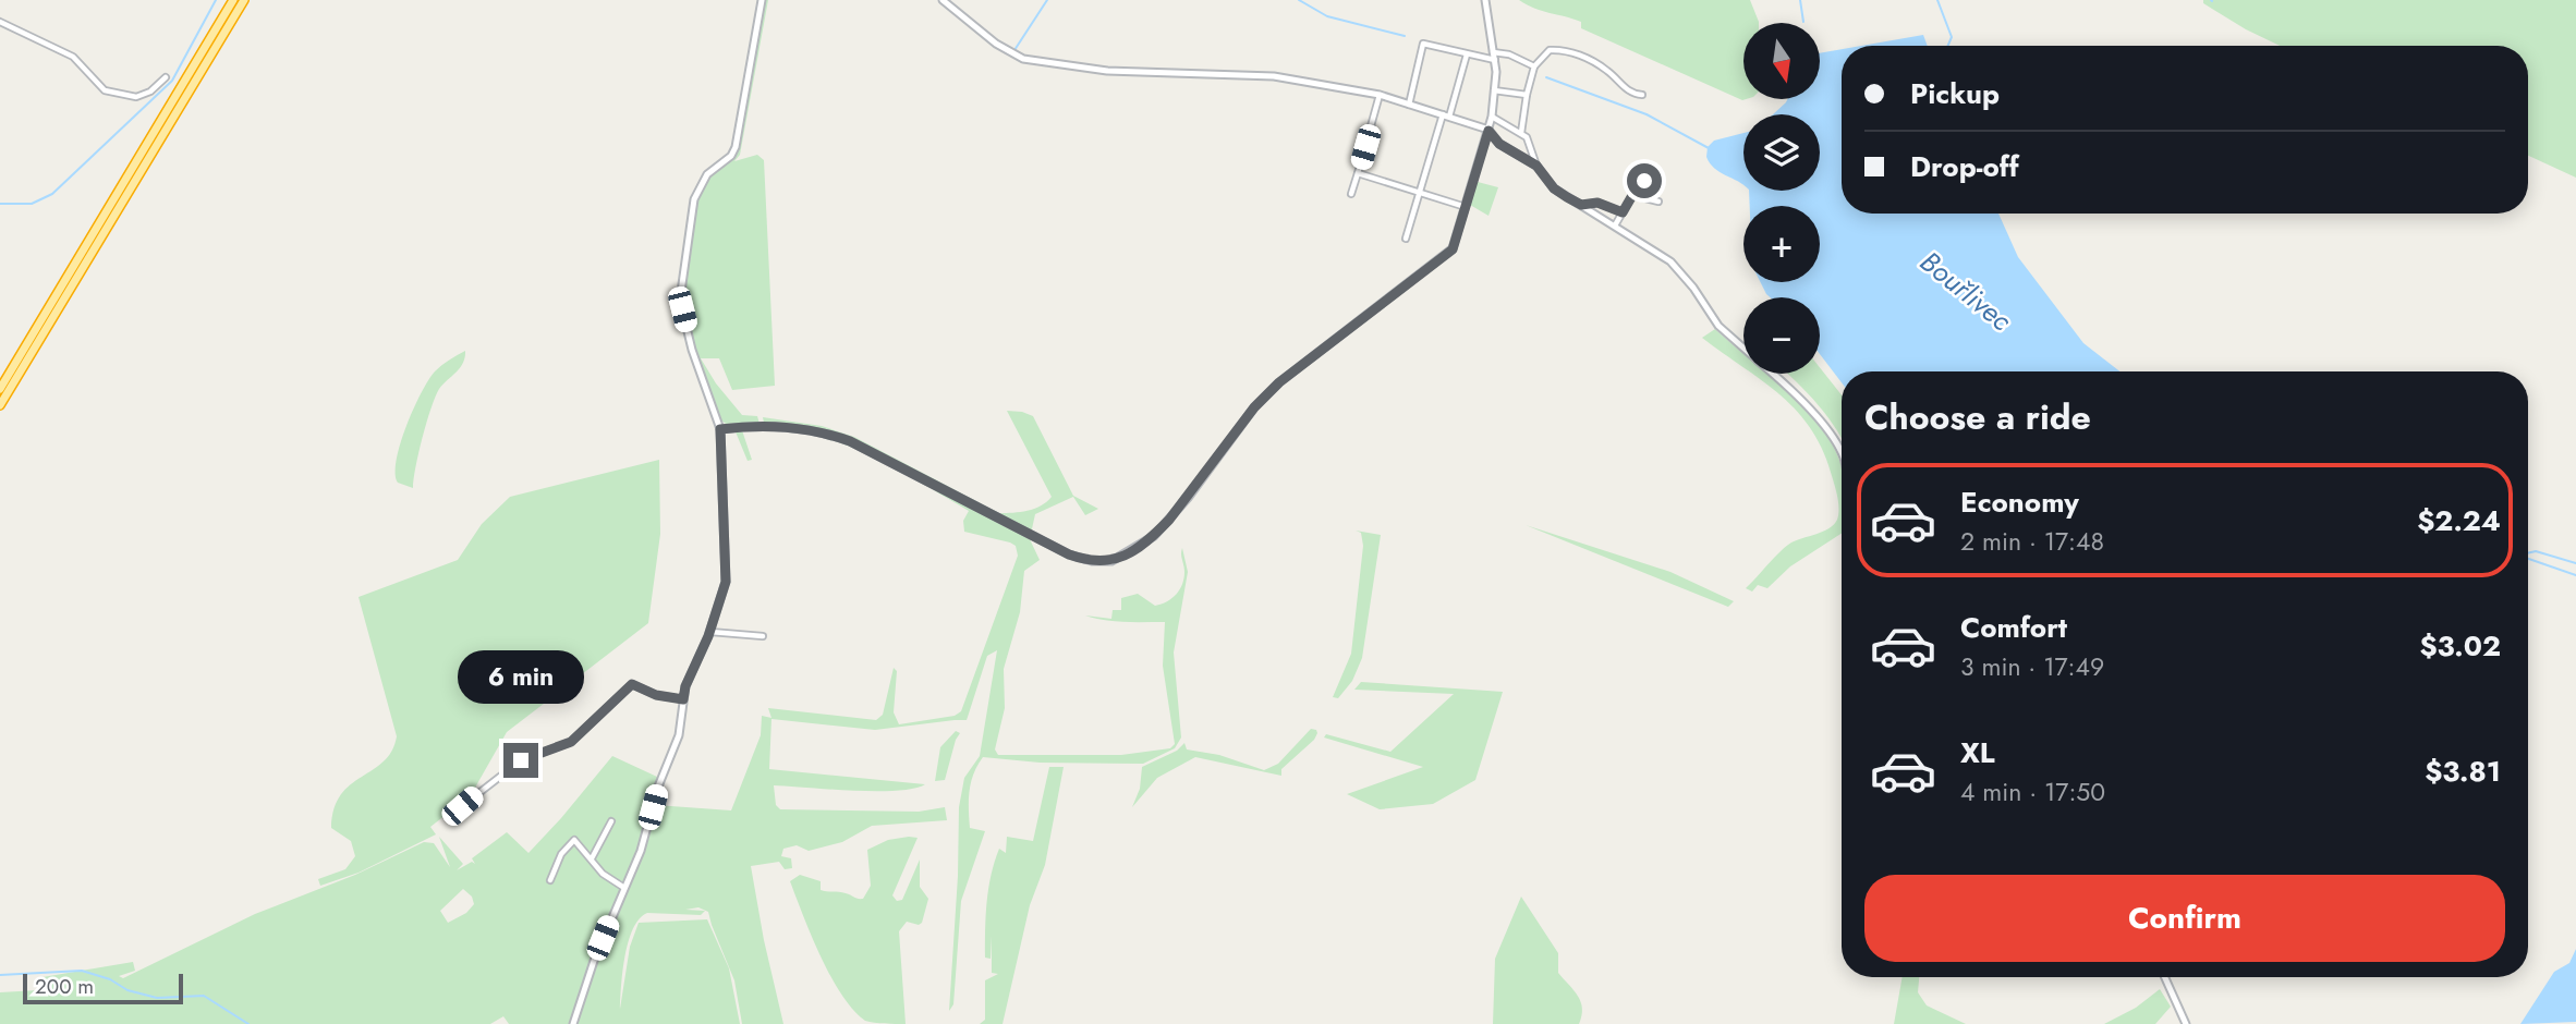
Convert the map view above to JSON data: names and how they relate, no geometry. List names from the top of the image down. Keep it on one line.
{"water":["Bouřlivec"],"scale_bar":"200 m","north":"bottom","page":{"map_buttons":["+","−"],"banner":["Pickup","Drop-off"],"heading":"Choose a ride","list":[{"name":"Economy","note":"2 min · 17:48","value":"$2.24"},{"name":"Comfort","note":"3 min · 17:49","value":"$3.02"},{"name":"XL","note":"4 min · 17:50","value":"$3.81"}],"bubble":"6 min","buttons":"Confirm","scale":"200 m"}}
